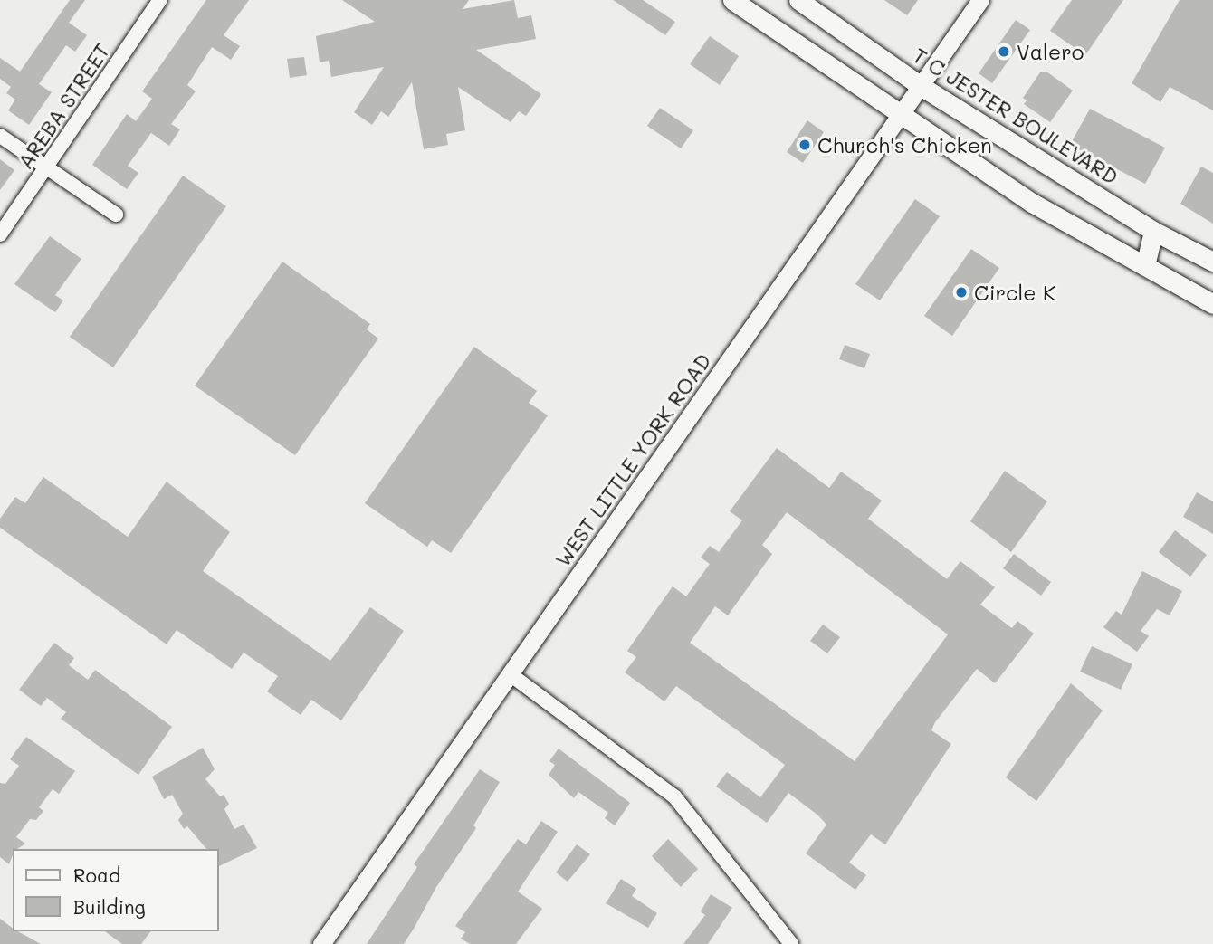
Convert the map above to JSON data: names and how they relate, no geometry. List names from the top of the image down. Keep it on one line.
{"streets":{"main road":["T C JESTER BOULEVARD"],"street":["AREBA STREET","WEST LITTLE YORK ROAD"]},"crossings":[["T C JESTER BOULEVARD","WEST LITTLE YORK ROAD"]],"places":["Valero","Church's Chicken","Circle K"],"legend":["Road","Building"]}
